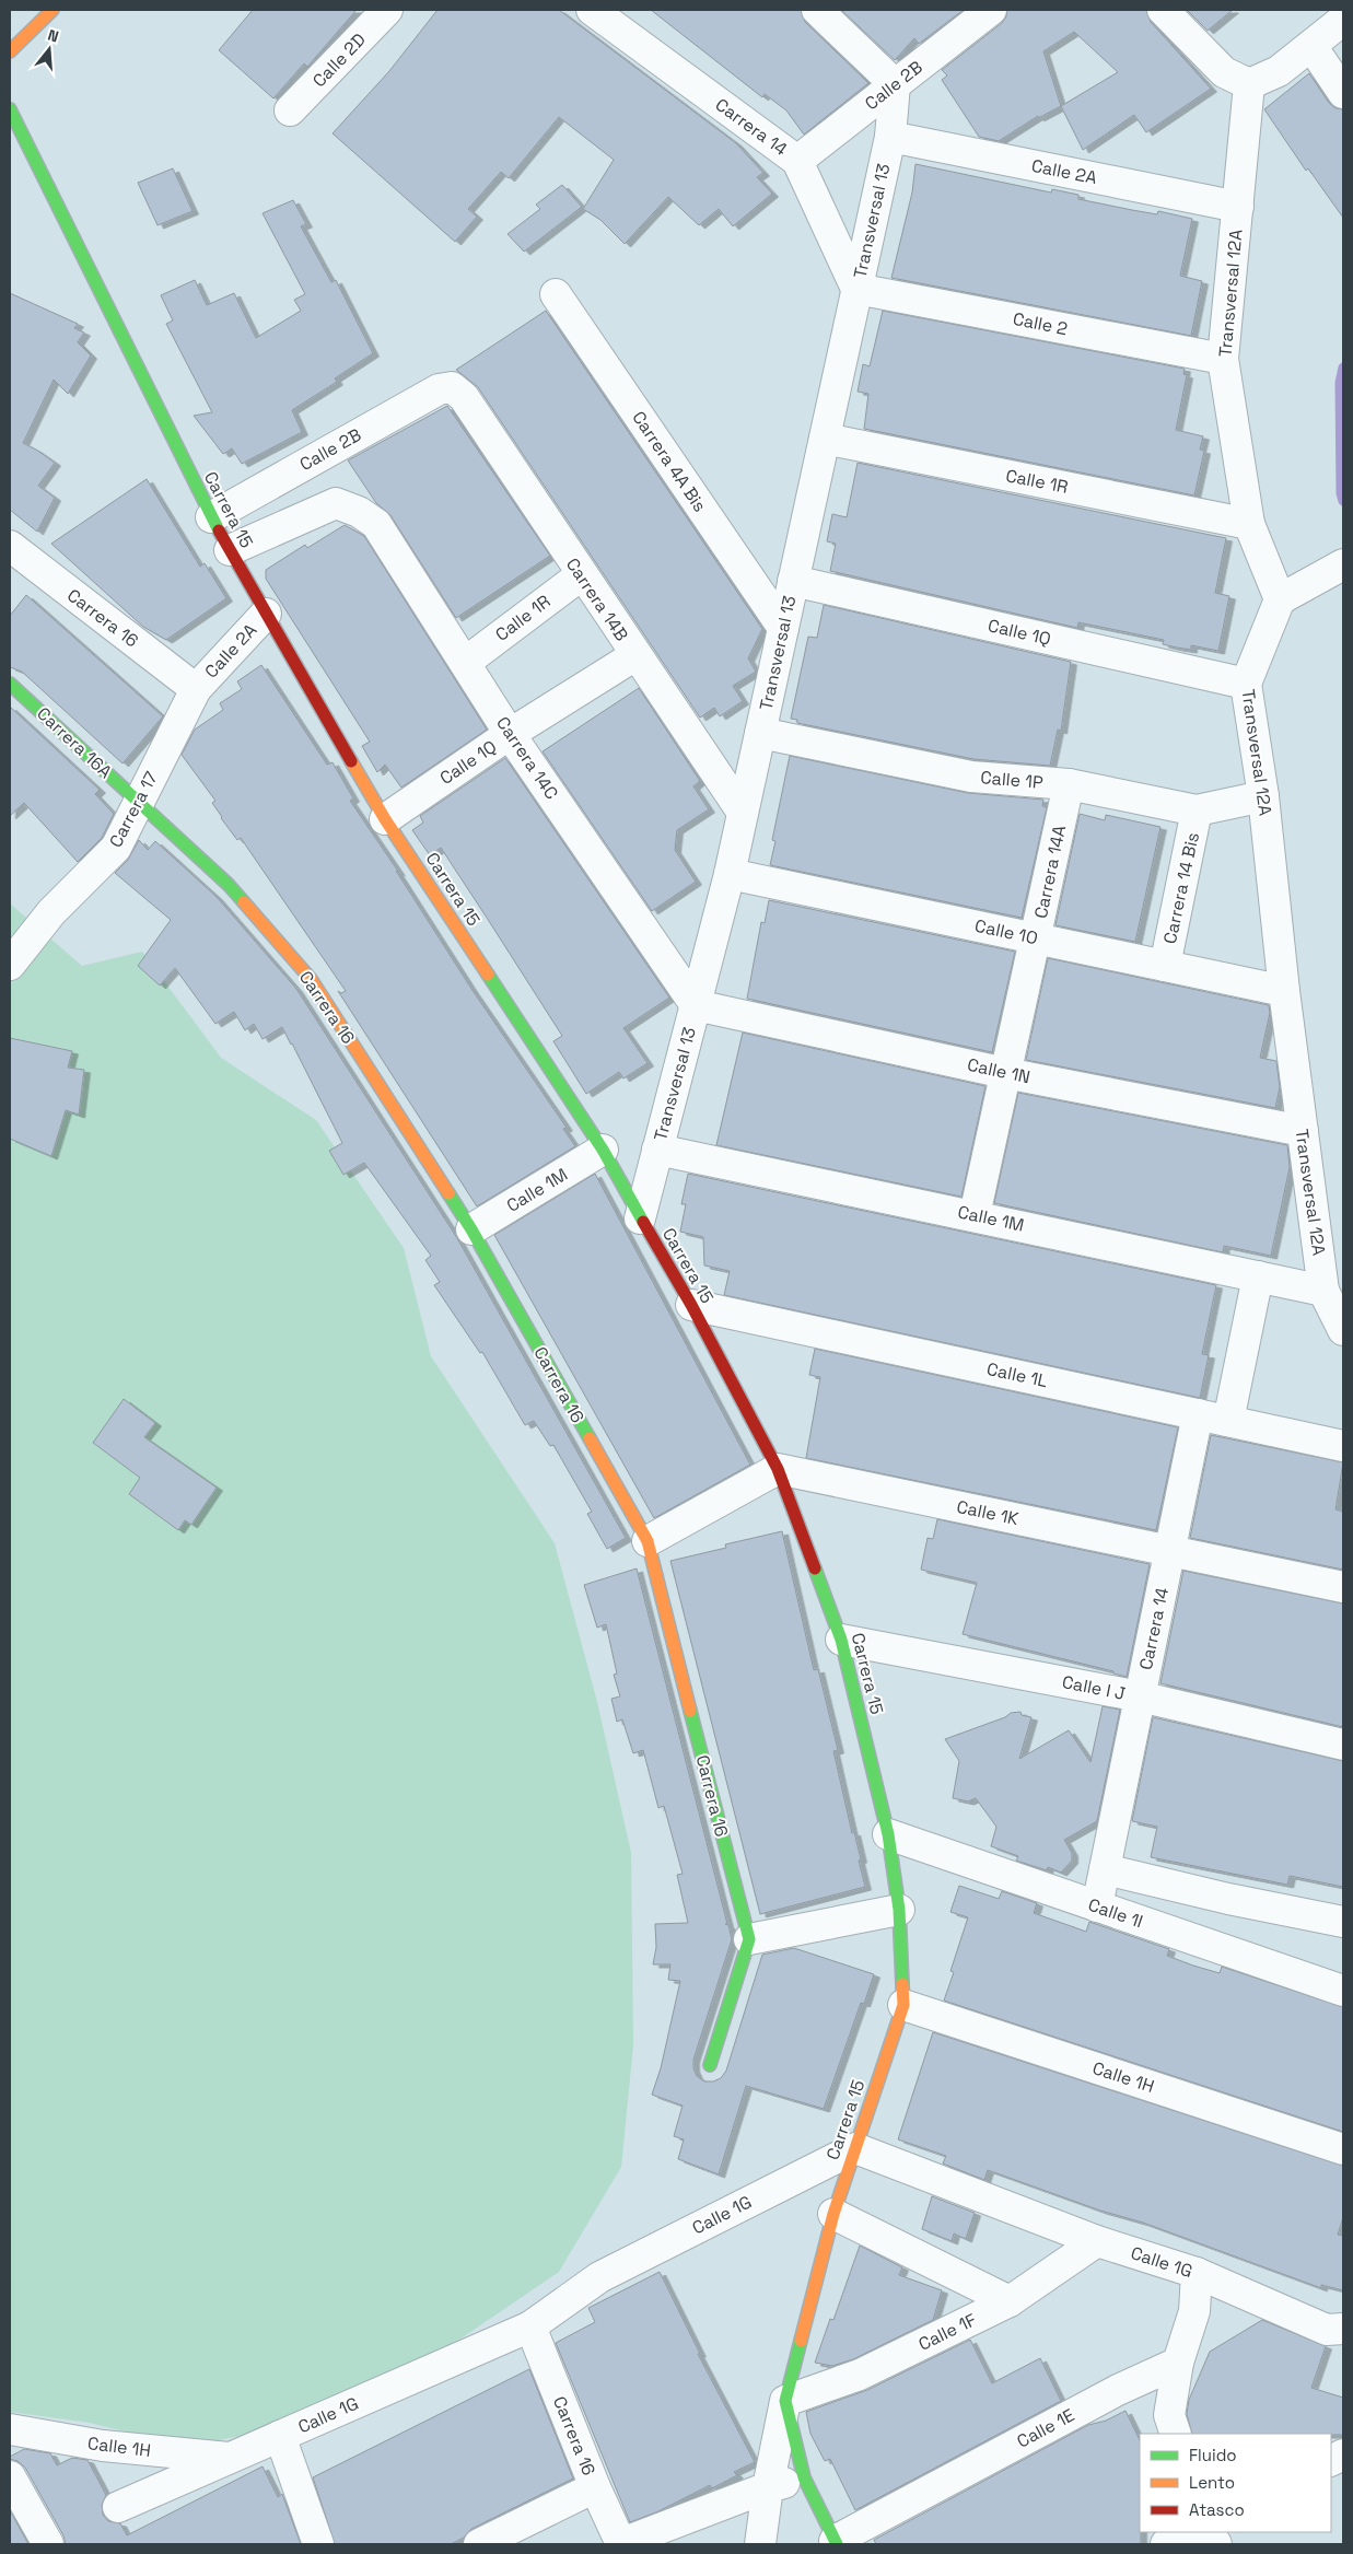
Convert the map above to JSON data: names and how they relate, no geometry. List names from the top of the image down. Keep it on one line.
{"streets":{"main road":["Carrera 15","Carrera 16","Carrera 16A"],"street":["Calle 2D","Calle 2B","Carrera 14","Calle 2A","Transversal 13","Transversal 12A","Calle 2","Carrera 4A Bis","Calle 1R","Carrera 14B","Calle 1Q","Carrera 14C","Calle 1P","Carrera 17","Carrera 14A","Carrera 14 Bis","Calle 1O","Calle 1N","Calle 1M","Calle 1L","Calle 1K","Calle I J","Calle 1I","Calle 1H","Calle 1G","Calle 1F","Calle 1E"]},"crossings":[["Calle 2B","Carrera 14"],["Calle 2B","Transversal 13"],["Calle 2B","Carrera 15"],["Calle 2B","Carrera 14B"],["Carrera 14","Transversal 13"],["Carrera 14","Calle 2"],["Carrera 14","Calle 1L"],["Carrera 14","Calle 1K"],["Carrera 14","Calle I J"],["Carrera 14","Calle 1I"],["Calle 2A","Transversal 13"],["Calle 2A","Transversal 12A"],["Calle 2A","Carrera 15"],["Calle 2A","Carrera 16"],["Calle 2A","Carrera 17"],["Transversal 13","Calle 2"],["Transversal 13","Carrera 4A Bis"],["Transversal 13","Calle 1R"],["Transversal 13","Carrera 15"],["Transversal 13","Carrera 14B"],["Transversal 13","Calle 1Q"],["Transversal 13","Carrera 14C"],["Transversal 13","Calle 1P"],["Transversal 13","Calle 1O"],["Transversal 13","Calle 1N"],["Transversal 13","Calle 1M"],["Transversal 12A","Calle 2"],["Transversal 12A","Calle 1R"],["Transversal 12A","Calle 1Q"],["Transversal 12A","Calle 1P"],["Transversal 12A","Calle 1O"],["Transversal 12A","Calle 1N"],["Transversal 12A","Calle 1M"],["Calle 1R","Carrera 14B"],["Calle 1R","Carrera 14C"],["Carrera 15","Calle 1Q"],["Carrera 15","Carrera 14C"],["Carrera 15","Calle 1M"],["Carrera 15","Calle 1L"],["Carrera 15","Calle 1K"],["Carrera 15","Calle I J"],["Carrera 15","Calle 1I"],["Carrera 15","Calle 1H"],["Carrera 15","Calle 1G"],["Carrera 15","Calle 1F"],["Carrera 15","Calle 1E"],["Carrera 14B","Calle 1Q"],["Carrera 16","Carrera 16A"],["Carrera 16","Carrera 17"],["Carrera 16","Calle 1M"],["Carrera 16","Calle 1G"],["Calle 1Q","Carrera 14C"],["Carrera 16A","Carrera 17"],["Carrera 14C","Calle 1N"],["Calle 1P","Carrera 14A"],["Calle 1P","Carrera 14 Bis"],["Carrera 14A","Calle 1O"],["Carrera 14A","Calle 1N"],["Carrera 14A","Calle 1M"],["Carrera 14 Bis","Calle 1O"],["Calle 1H","Calle 1G"],["Calle 1G","Calle 1F"]],"legend":["Fluido","Lento","Atasco"],"north":"top"}
